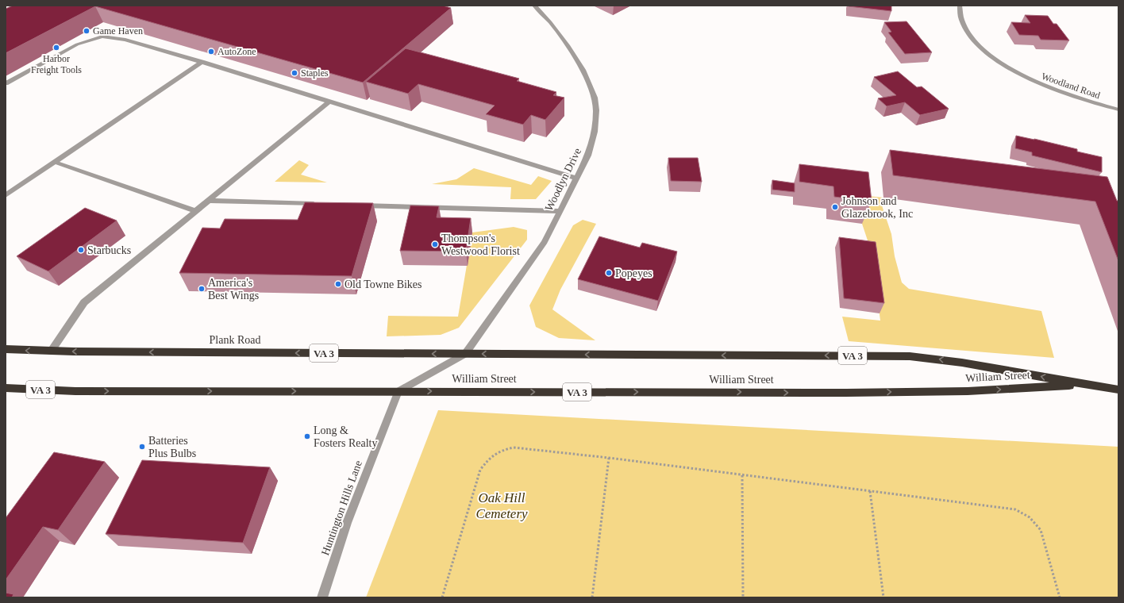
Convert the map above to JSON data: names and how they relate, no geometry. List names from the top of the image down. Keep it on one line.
{"streets":{"highway":["Plank Road","VA 3","William Street"],"street":["Woodland Road","Woodlyn Drive","Huntington Hills Lane"]},"crossings":[["Woodlyn Drive","Plank Road"],["Woodlyn Drive","William Street"],["Plank Road","William Street"],["VA 3","William Street"],["VA 3","Huntington Hills Lane"],["William Street","Huntington Hills Lane"]],"parks":["Oak Hill Cemetery"],"places":["Game Haven","Harbor Freight Tools","AutoZone","Staples","Johnson and Glazebrook, Inc","Thompson's Westwood Florist","Starbucks","Popeyes","Old Towne Bikes","America's Best Wings","Long & Fosters Realty","Batteries Plus Bulbs"]}
